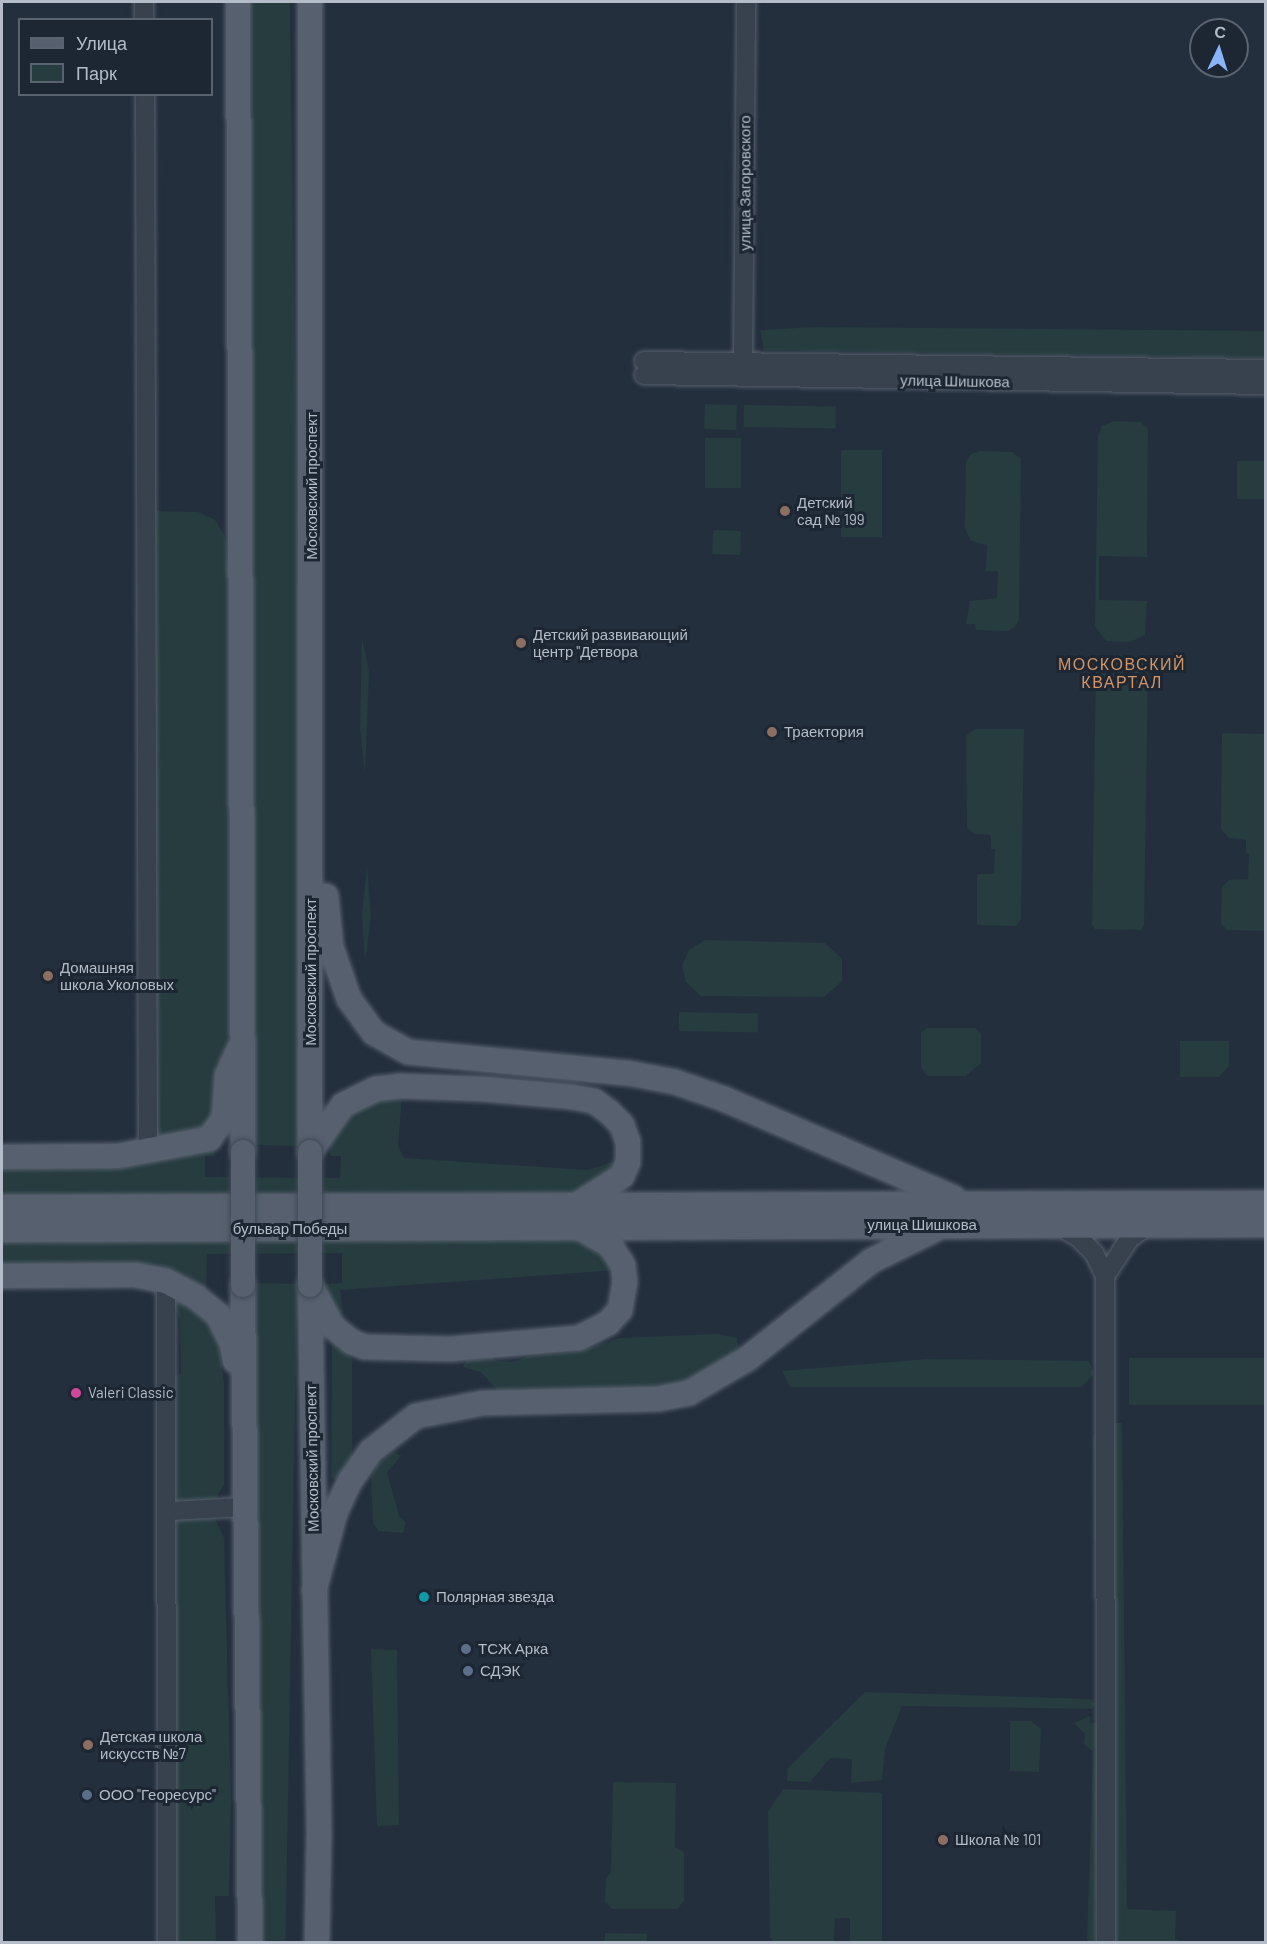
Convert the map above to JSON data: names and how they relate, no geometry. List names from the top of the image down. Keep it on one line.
{"streets":{"main road":["улица Шишкова","Московский проспект","бульвар Победы"],"street":["улица Загоровского"]},"crossings":[["улица Загоровского","улица Шишкова"],["улица Шишкова","бульвар Победы"]],"districts":["МОСКОВСКИЙ КВАРТАЛ"],"places":["Детский сад № 199","Детский развивающий центр \"Детвора","Траектория","Домашняя школа Уколовых","Valeri Classic","Полярная звезда","ТСЖ Арка","СДЭК","Детская школа искусств №7","ООО \"Георесурс\"","Школа № 101"],"legend":["Улица","Парк"],"north":"top"}
